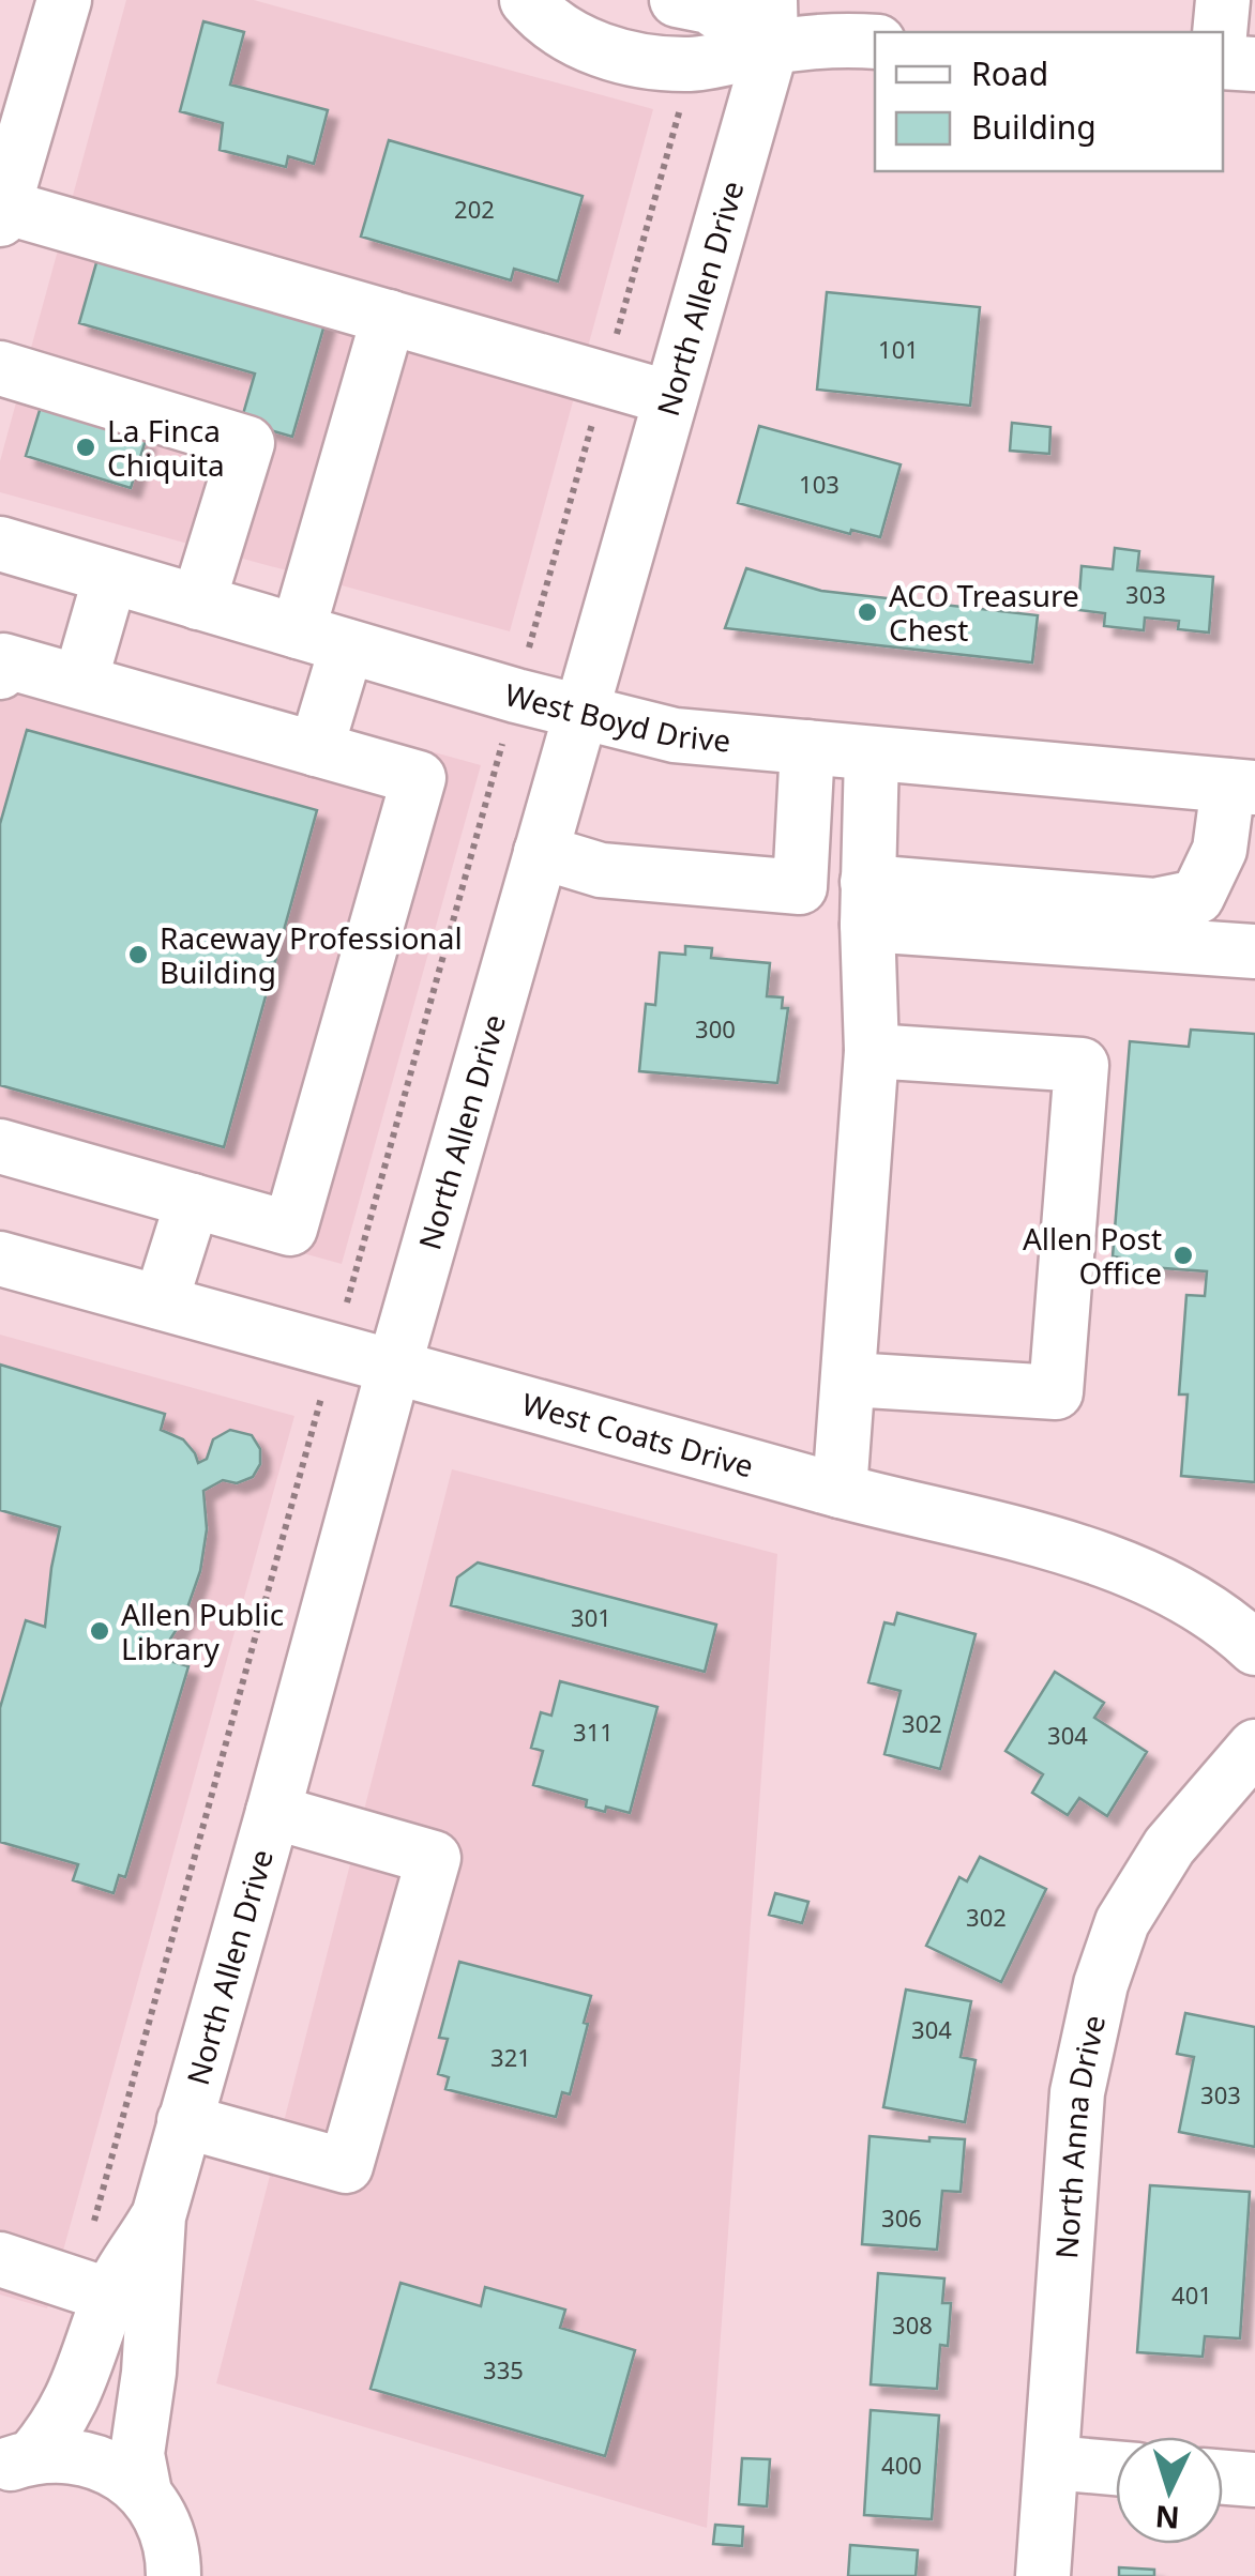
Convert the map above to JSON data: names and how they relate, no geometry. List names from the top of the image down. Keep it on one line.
{"streets":{"street":["North Allen Drive","West Boyd Drive","West Coats Drive","North Anna Drive"]},"crossings":[["North Allen Drive","West Boyd Drive"],["North Allen Drive","West Coats Drive"]],"places":["La Finca Chiquita","ACO Treasure Chest","Raceway Professional Building","Allen Post Office","Allen Public Library"],"house_numbers":["202","101","103","303","300","301","302","311","304","302","304","321","303","306","401","308","335","400"],"legend":["Road","Building"],"north":"bottom"}
